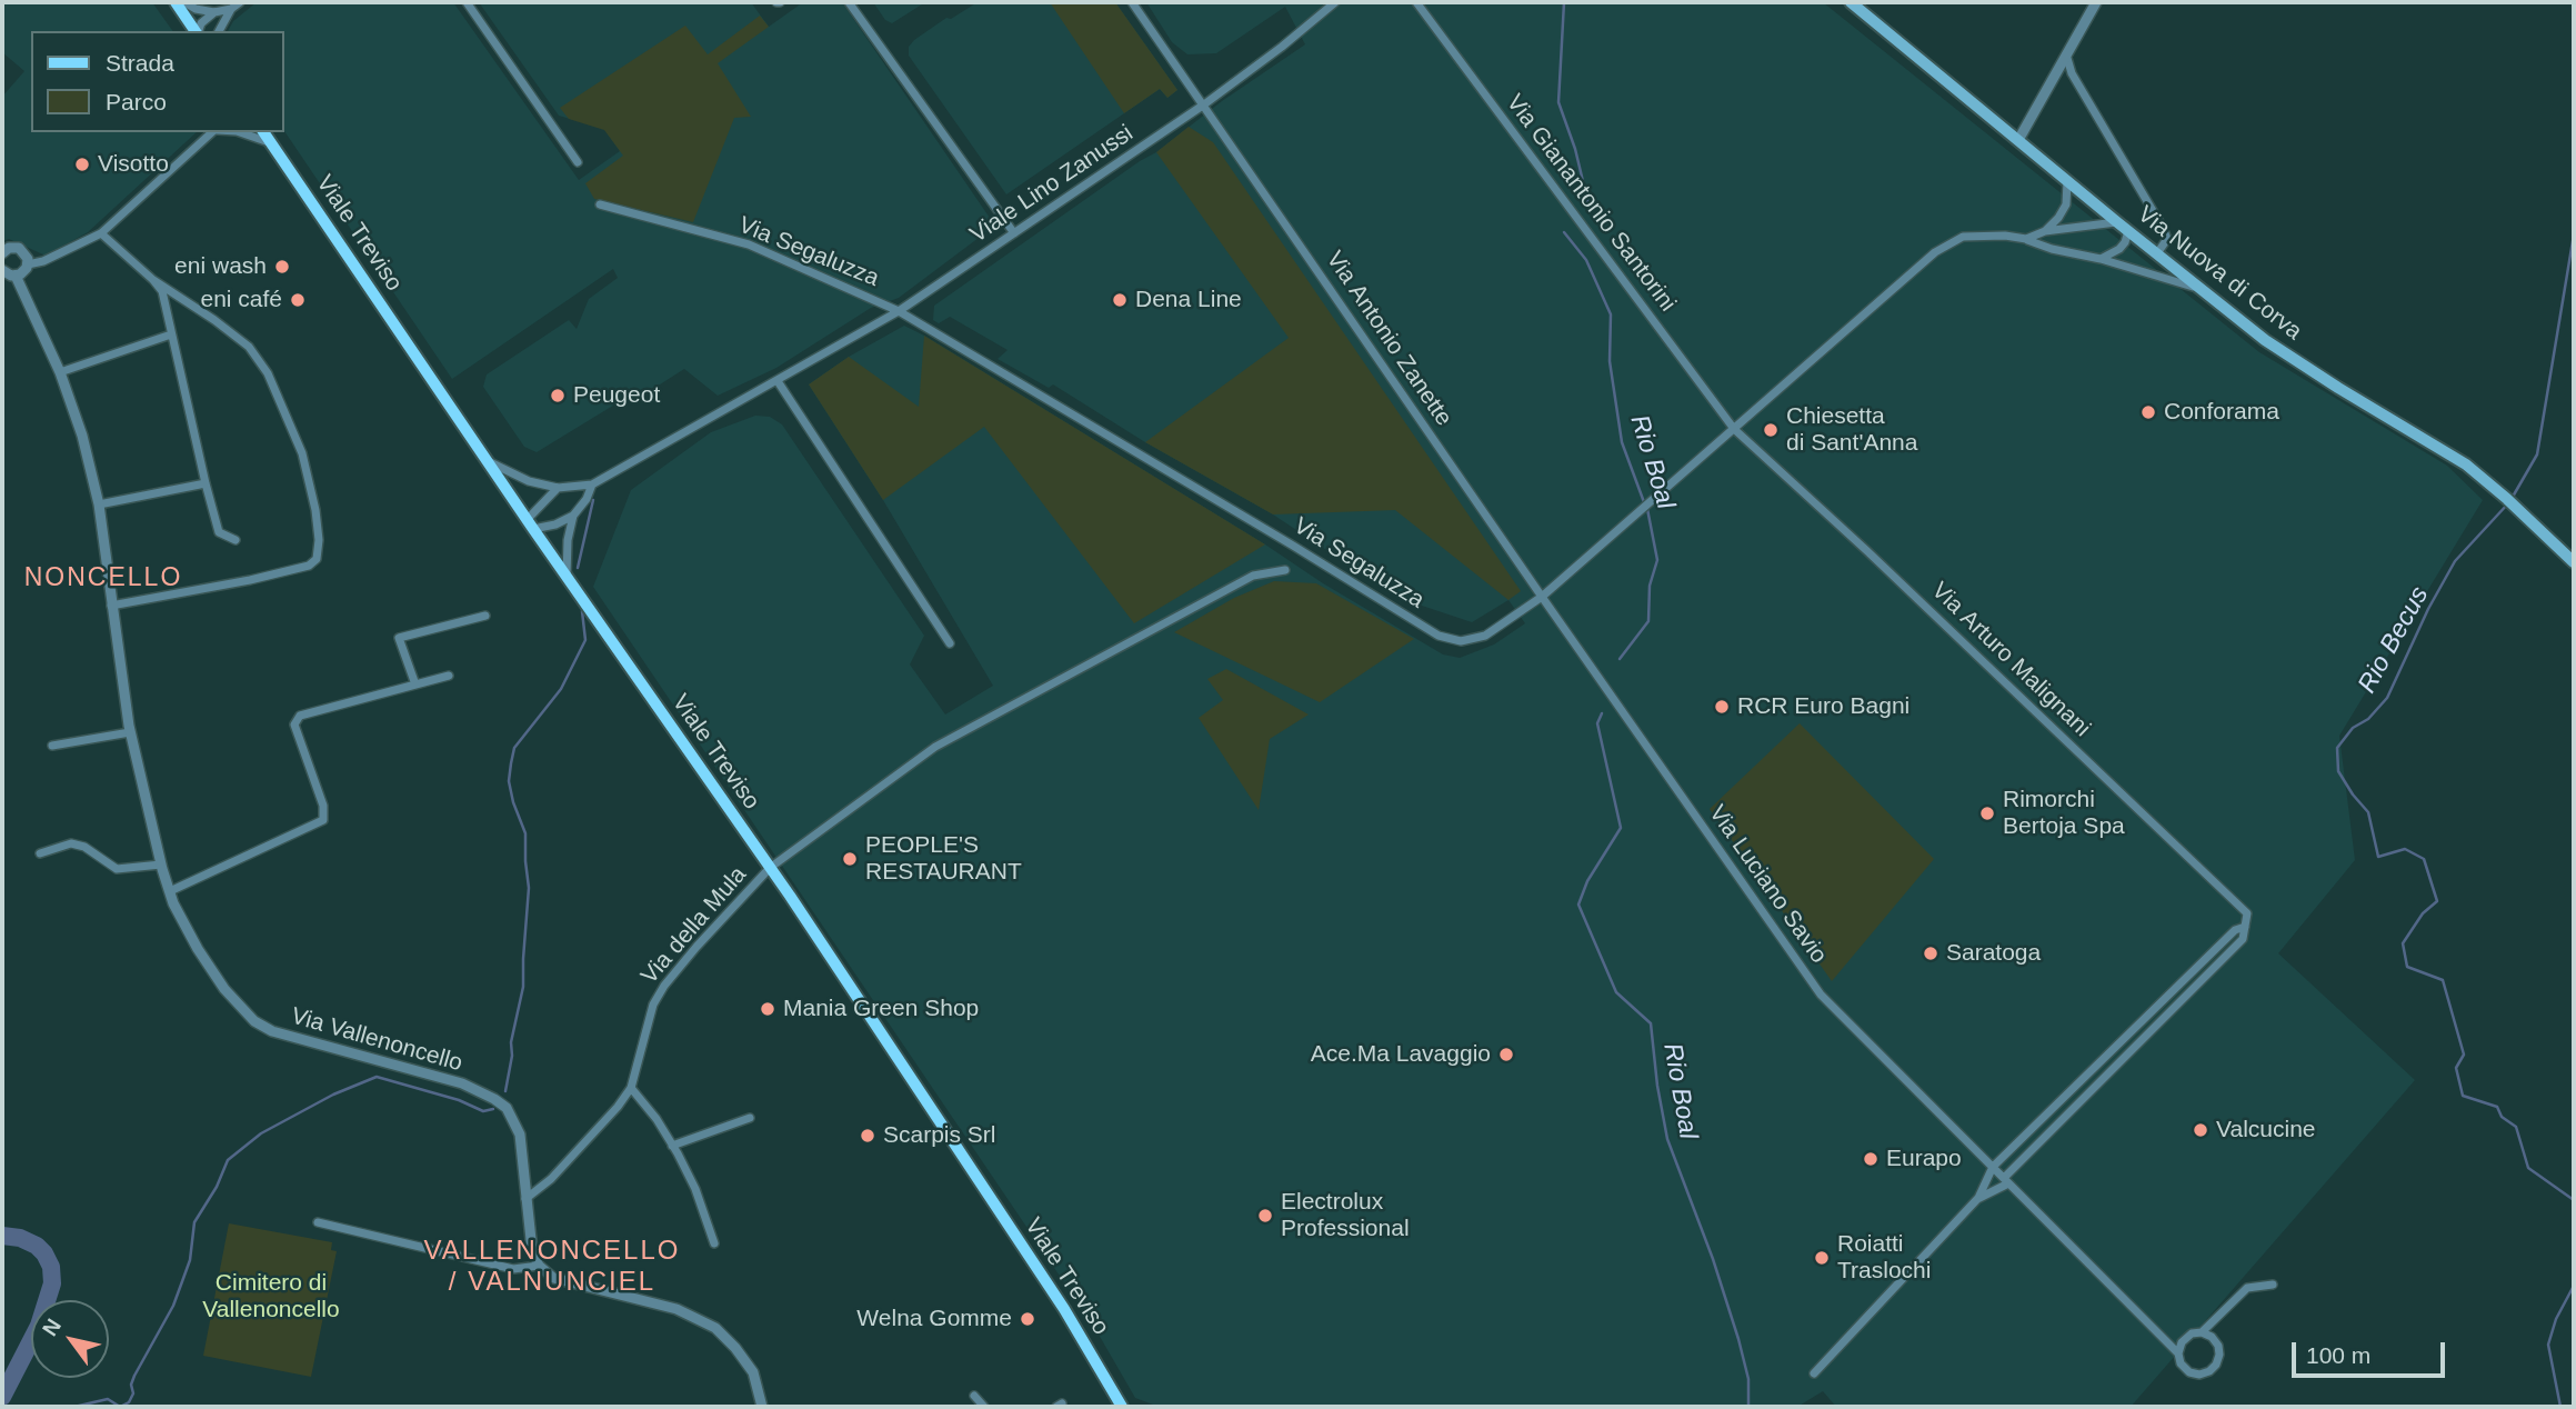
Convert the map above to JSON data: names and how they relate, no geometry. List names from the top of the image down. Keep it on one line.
{"streets":{"main road":["Viale Treviso","Via Nuova di Corva"],"street":["Viale Lino Zanussi","Via Gianantonio Santorini","Via Segaluzza","Via Antonio Zanette","Via Arturo Malignani","Via Luciano Savio","Via della Mula","Via Vallenoncello"]},"crossings":[["Viale Lino Zanussi","Viale Treviso"],["Viale Lino Zanussi","Via Segaluzza"],["Viale Lino Zanussi","Via Antonio Zanette"],["Via Gianantonio Santorini","Via Segaluzza"],["Via Gianantonio Santorini","Via Arturo Malignani"],["Viale Treviso","Via della Mula"],["Via Segaluzza","Via Nuova di Corva"],["Via Segaluzza","Via Antonio Zanette"],["Via Segaluzza","Via Arturo Malignani"],["Via Segaluzza","Via Luciano Savio"],["Via Antonio Zanette","Via Luciano Savio"],["Via della Mula","Via Vallenoncello"]],"districts":["NONCELLO","VALLENONCELLO / VALNUNCIEL"],"water":["Rio Boal","Rio Becus"],"parks":["Cimitero di Vallenoncello"],"places":["Visotto","eni wash","eni café","Dena Line","Peugeot","Conforama","Chiesetta di Sant'Anna","RCR Euro Bagni","Rimorchi Bertoja Spa","PEOPLE'S RESTAURANT","Saratoga","Mania Green Shop","Ace.Ma Lavaggio","Valcucine","Scarpis Srl","Eurapo","Electrolux Professional","Roiatti Traslochi","Welna Gomme"],"legend":["Strada","Parco"],"scale_bar":"100 m","north":"top left"}
